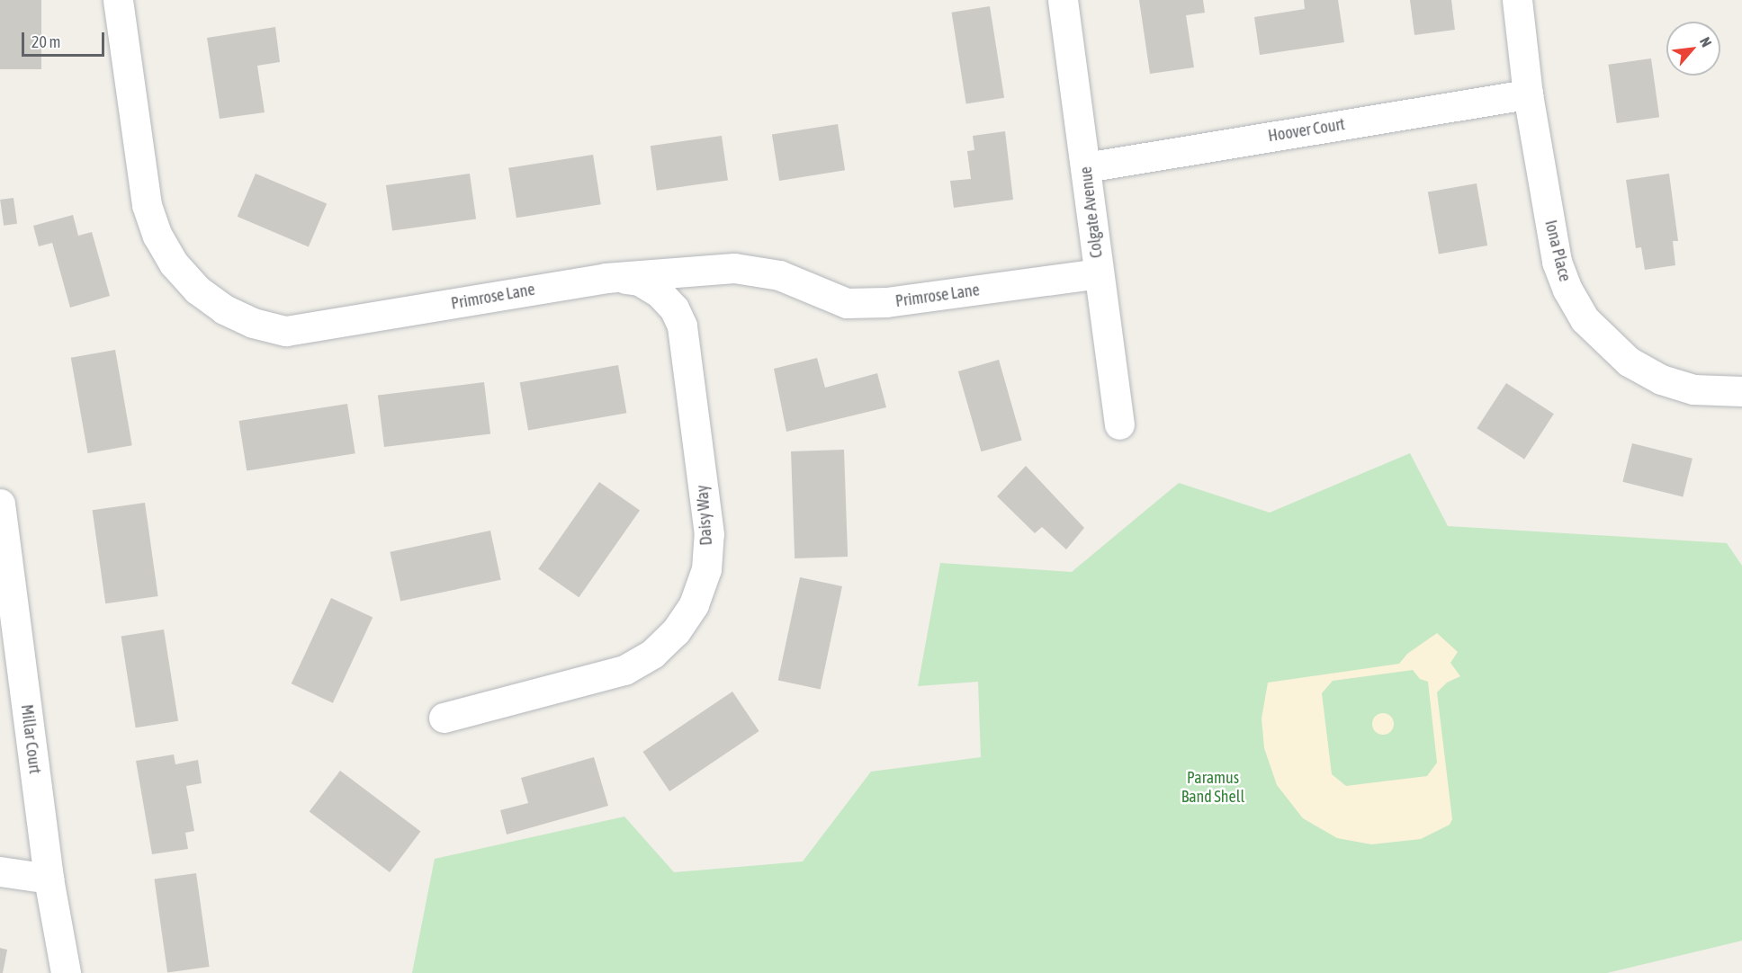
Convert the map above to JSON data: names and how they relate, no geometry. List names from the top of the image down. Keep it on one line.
{"streets":{"street":["Hoover Court","Colgate Avenue","Iona Place","Primrose Lane","Daisy Way","Millar Court"]},"crossings":[["Hoover Court","Colgate Avenue"],["Hoover Court","Iona Place"],["Colgate Avenue","Primrose Lane"],["Primrose Lane","Daisy Way"]],"parks":["Paramus Band Shell"],"scale_bar":"20 m","north":"top right"}
